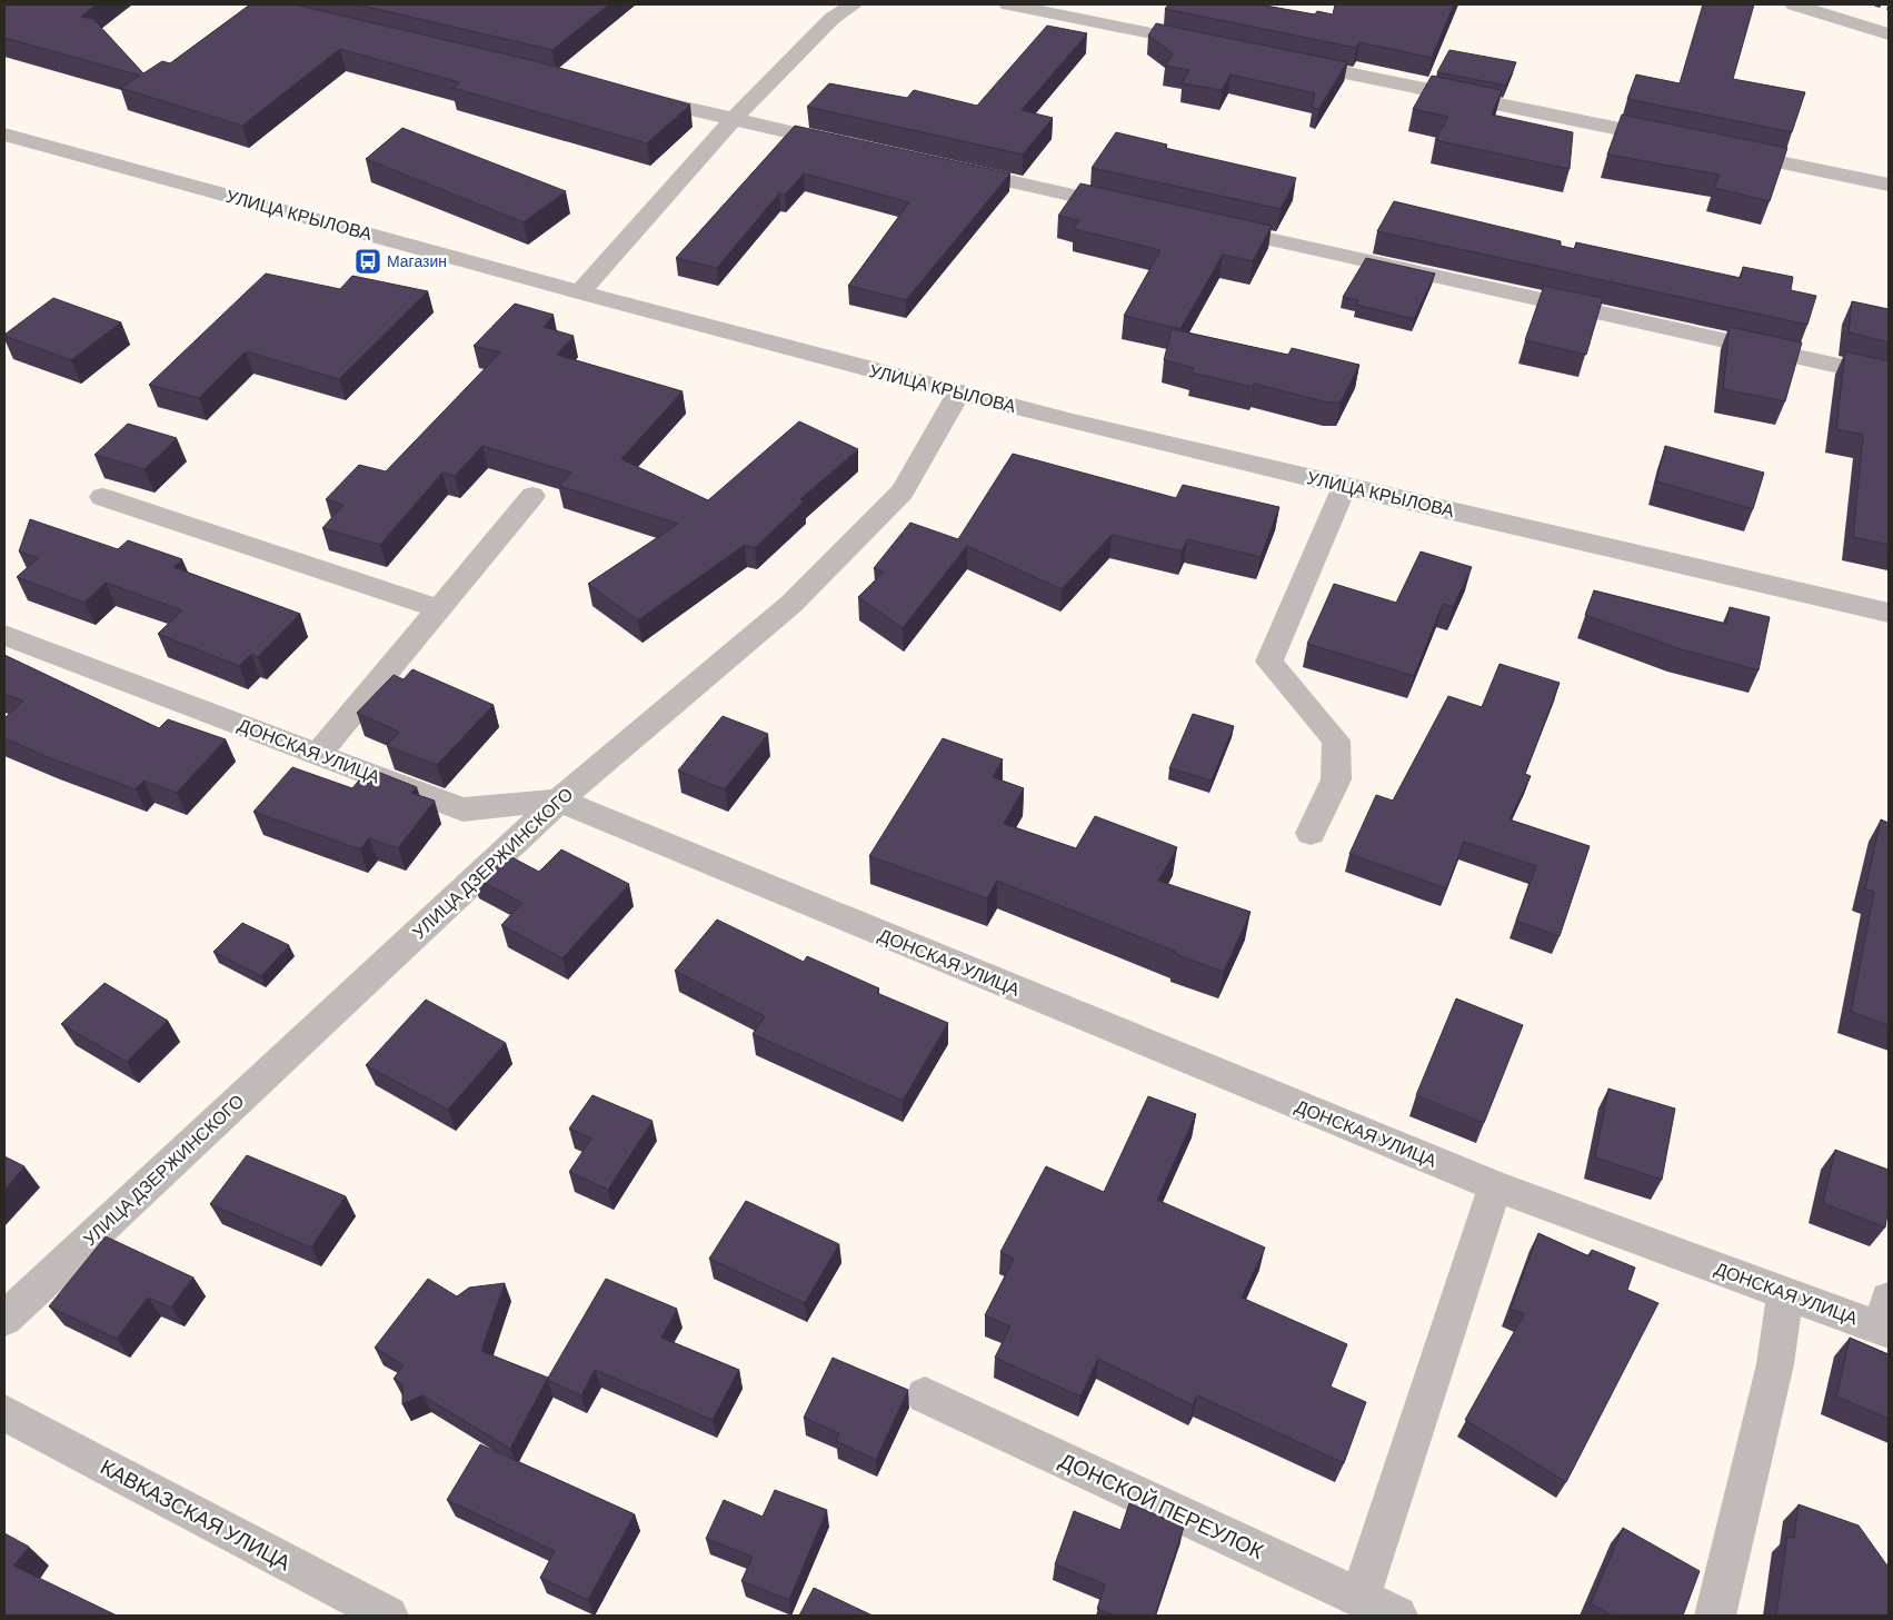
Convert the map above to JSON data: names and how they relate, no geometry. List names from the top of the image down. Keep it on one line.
{"streets":{"street":["УЛИЦА КРЫЛОВА","ДОНСКАЯ УЛИЦА","УЛИЦА ДЗЕРЖИНСКОГО","ДОНСКОЙ ПЕРЕУЛОК","КАВКАЗСКАЯ УЛИЦА"]},"crossings":[["УЛИЦА КРЫЛОВА","УЛИЦА ДЗЕРЖИНСКОГО"],["ДОНСКАЯ УЛИЦА","УЛИЦА ДЗЕРЖИНСКОГО"]],"places":{"bus stop":["Магазин"]}}
